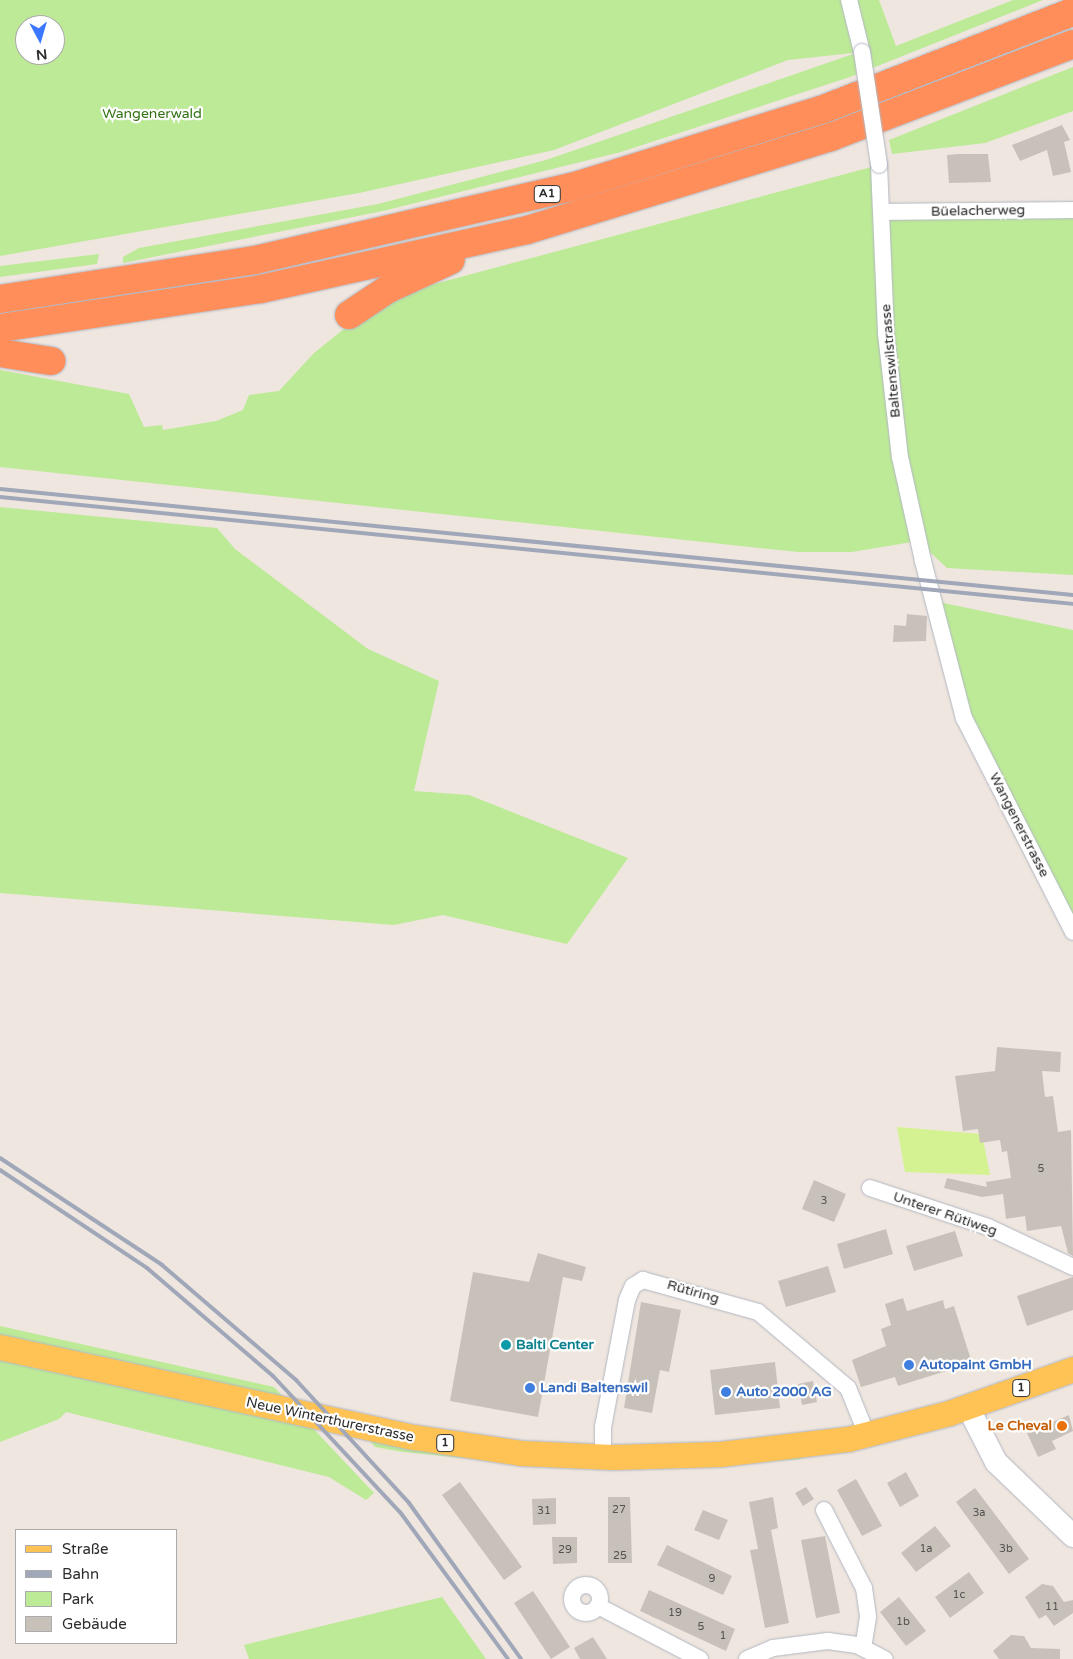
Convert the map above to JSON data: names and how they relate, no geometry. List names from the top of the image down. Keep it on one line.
{"streets":{"highway":["A1"],"main road":["1","Neue Winterthurerstrasse"],"street":["Büelacherweg","Baltenswilstrasse","Wangenerstrasse","Unterer Rütiweg","Rütiring"]},"crossings":[["Büelacherweg","Baltenswilstrasse"],["Baltenswilstrasse","Wangenerstrasse"],["Rütiring","Neue Winterthurerstrasse"]],"parks":["Wangenerwald"],"places":["Balti Center","Autopaint GmbH","Landi Baltenswil","Auto 2000 AG","Le Cheval"],"house_numbers":["5","3","27","31","3a","1a","3b","29","25","9","1c","11","19","1b","5","1"],"legend":["Straße","Bahn","Park","Gebäude"],"north":"bottom"}
